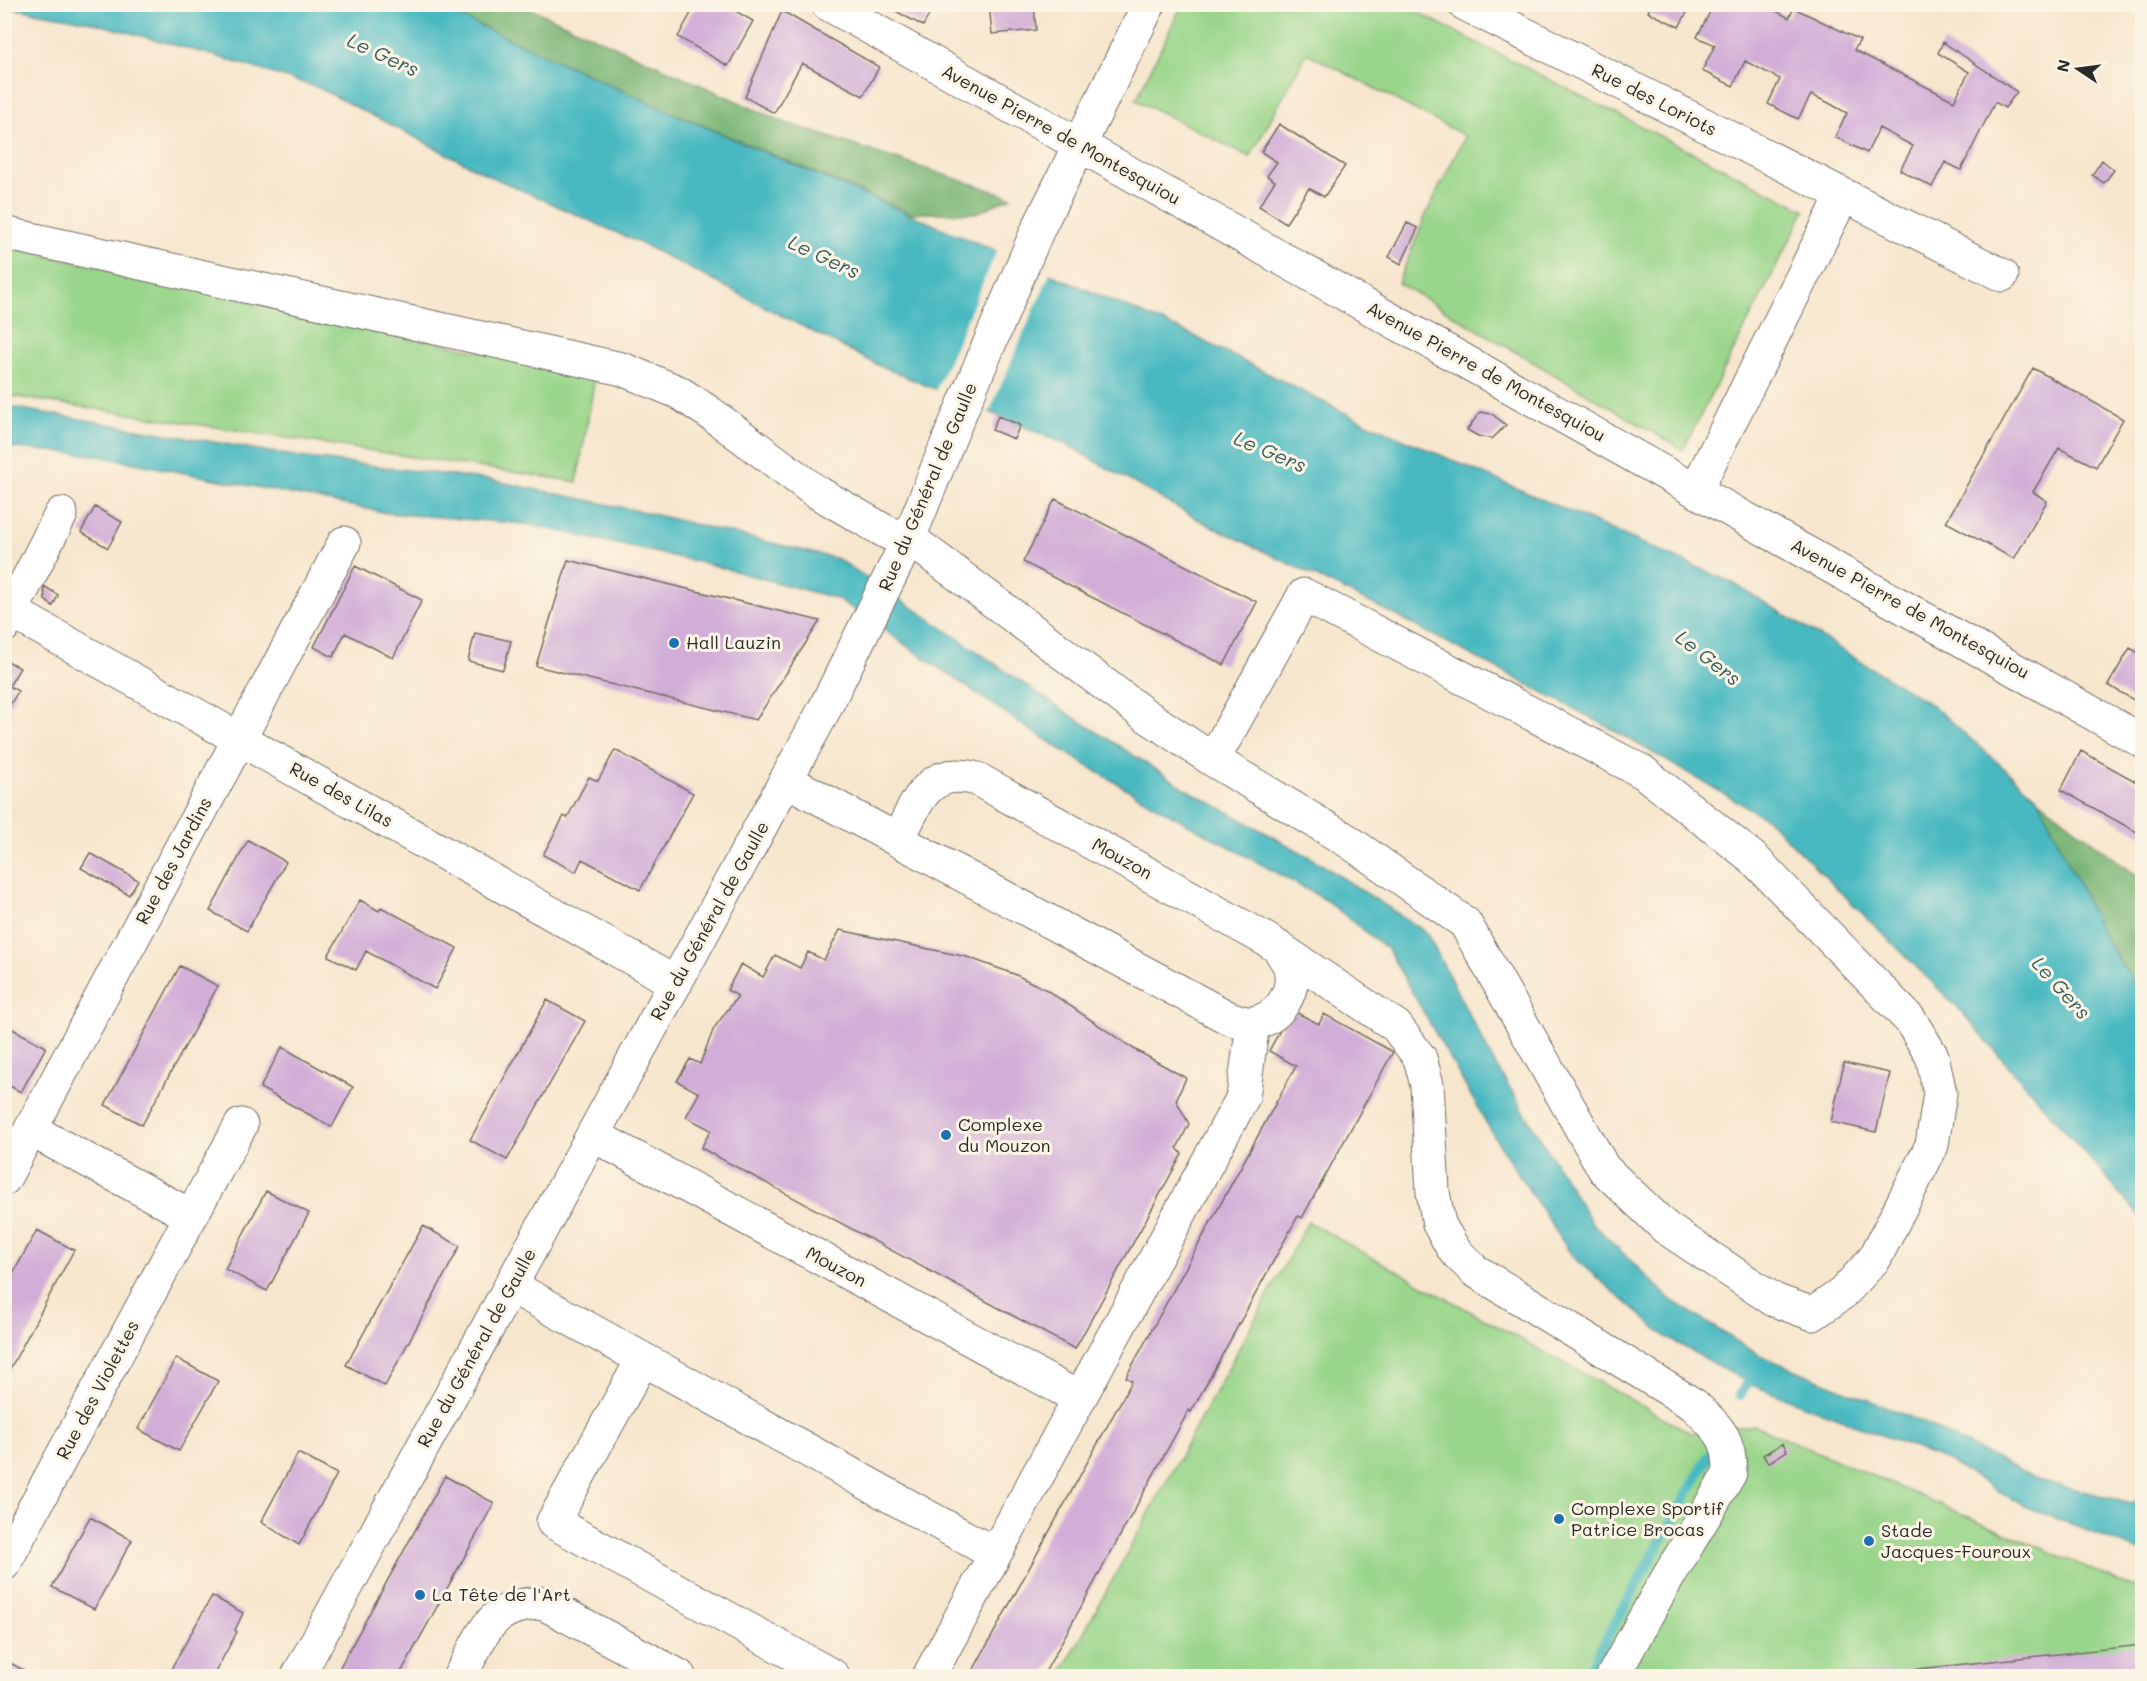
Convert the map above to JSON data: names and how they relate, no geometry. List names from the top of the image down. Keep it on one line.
{"streets":{"street":["Rue des Loriots","Avenue Pierre de Montesquiou","Rue du Général de Gaulle","Rue des Lilas","Mouzon","Rue des Jardins","Rue des Violettes"]},"crossings":[["Avenue Pierre de Montesquiou","Rue du Général de Gaulle"],["Rue du Général de Gaulle","Rue des Lilas"],["Rue du Général de Gaulle","Mouzon"],["Rue des Lilas","Rue des Jardins"]],"water":["Le Gers"],"places":["Hall Lauzin","Complexe du Mouzon","Complexe Sportif Patrice Brocas","Stade Jacques-Fouroux","La Tête de l'Art"],"north":"left"}
